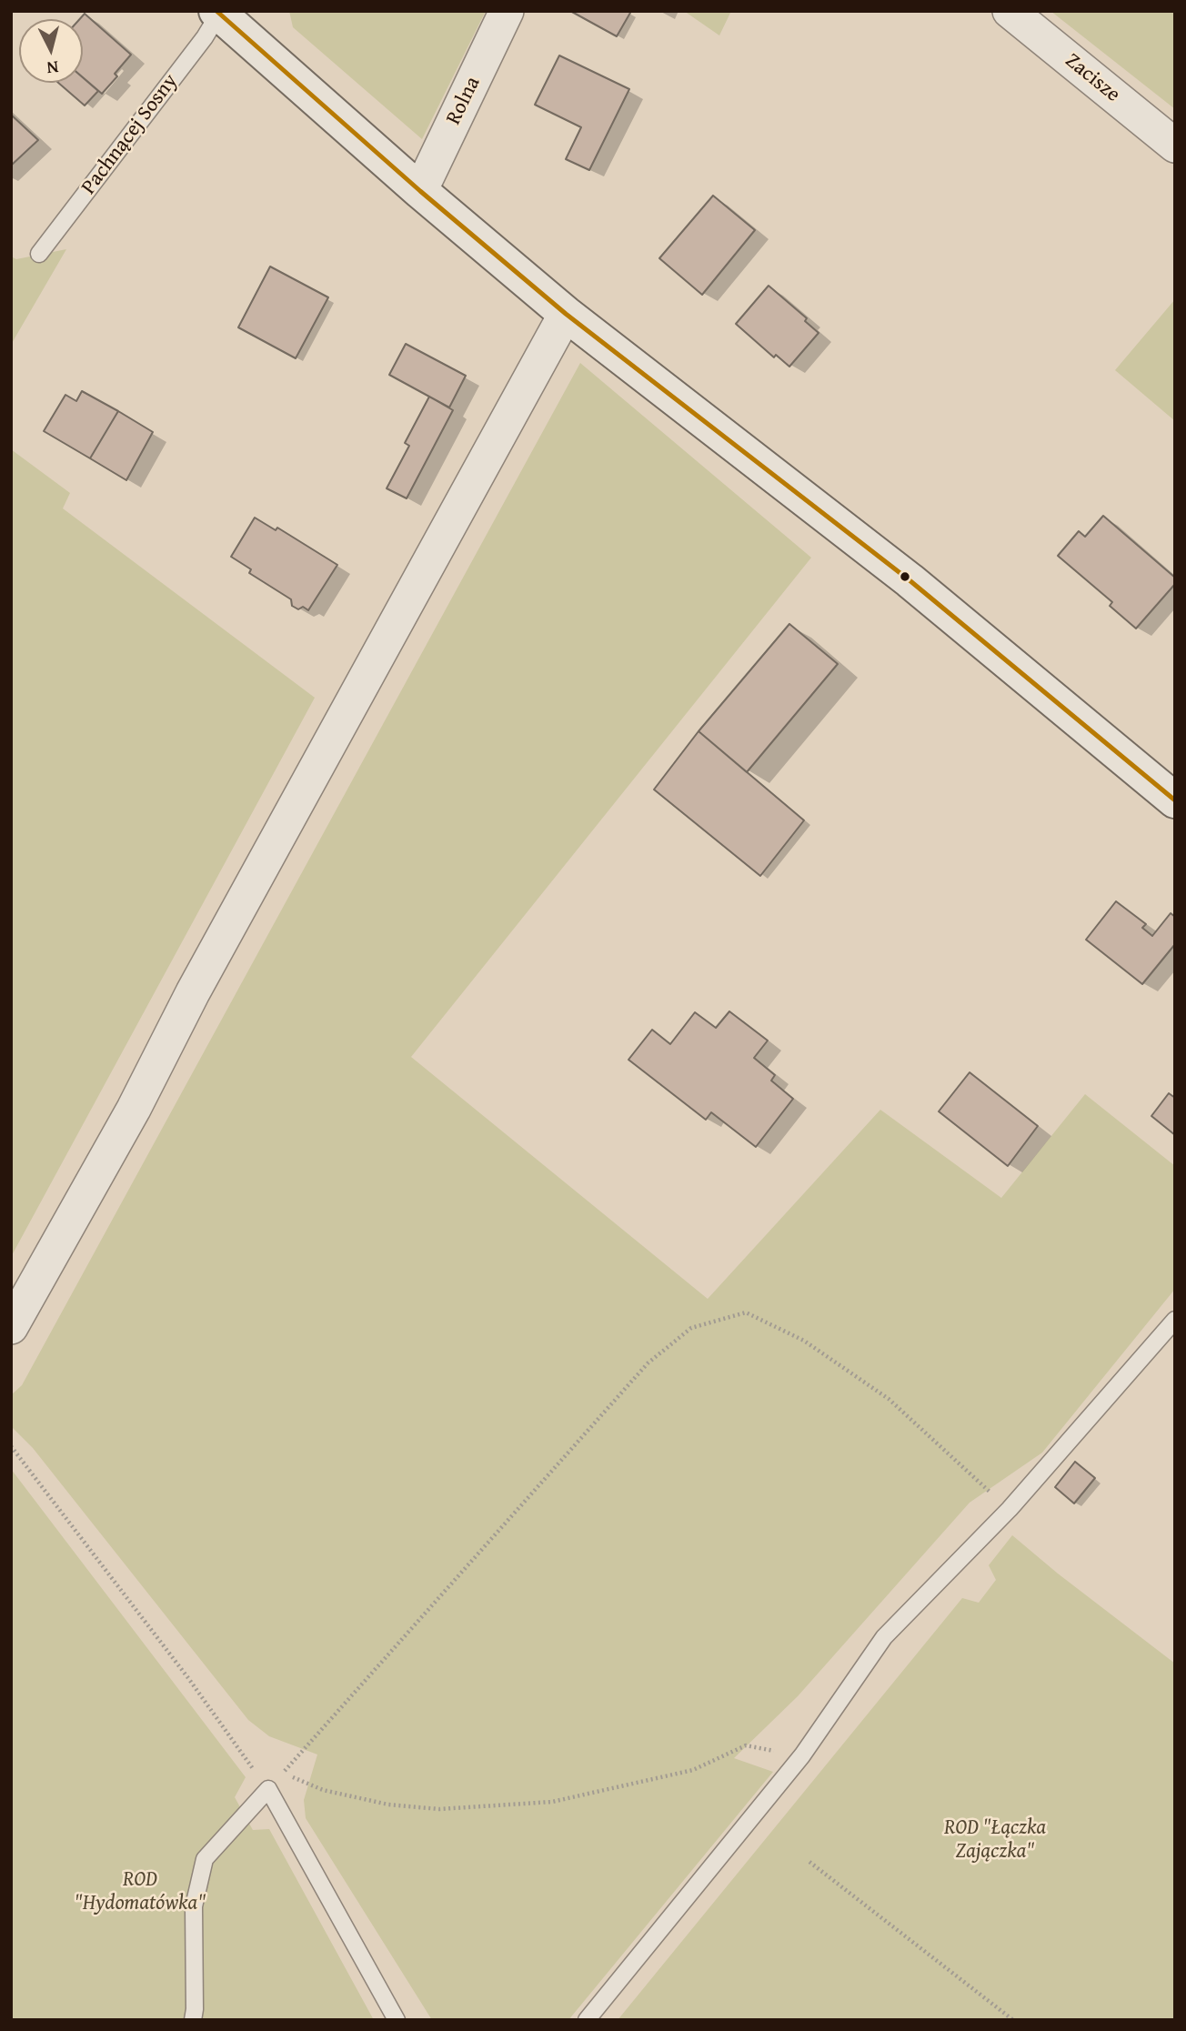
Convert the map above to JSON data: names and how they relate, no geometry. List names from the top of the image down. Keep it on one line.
{"streets":{"street":["Zacisze","Rolna"],"lane":["Pachnącej Sosny"]},"parks":["ROD \"Łączka Zajączka\"","ROD \"Hydomatówka\""],"north":"bottom"}
